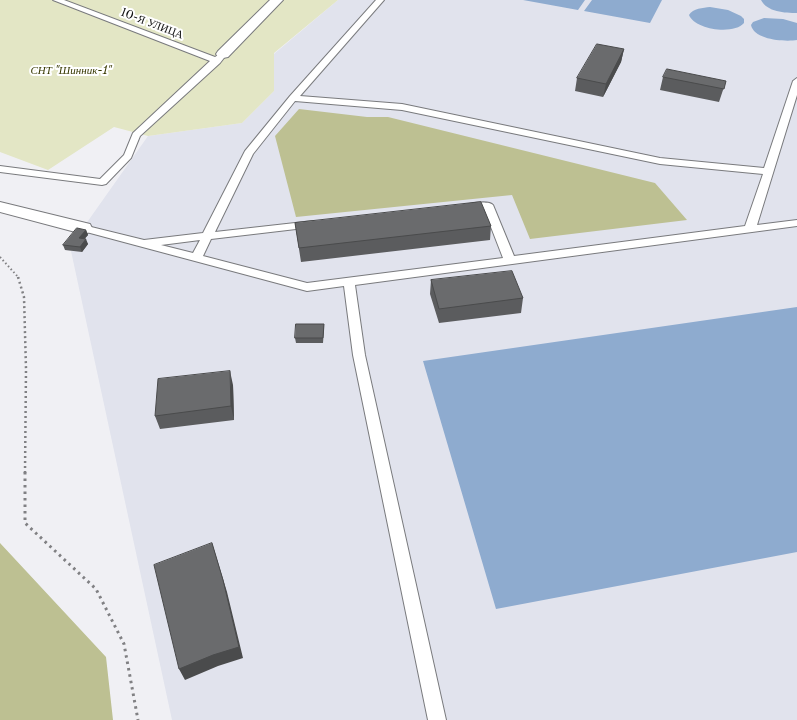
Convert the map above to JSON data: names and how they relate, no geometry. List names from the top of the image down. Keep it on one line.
{"streets":{"lane":["10-Я УЛИЦА"]},"parks":["СНТ \"Шинник-1\""]}
